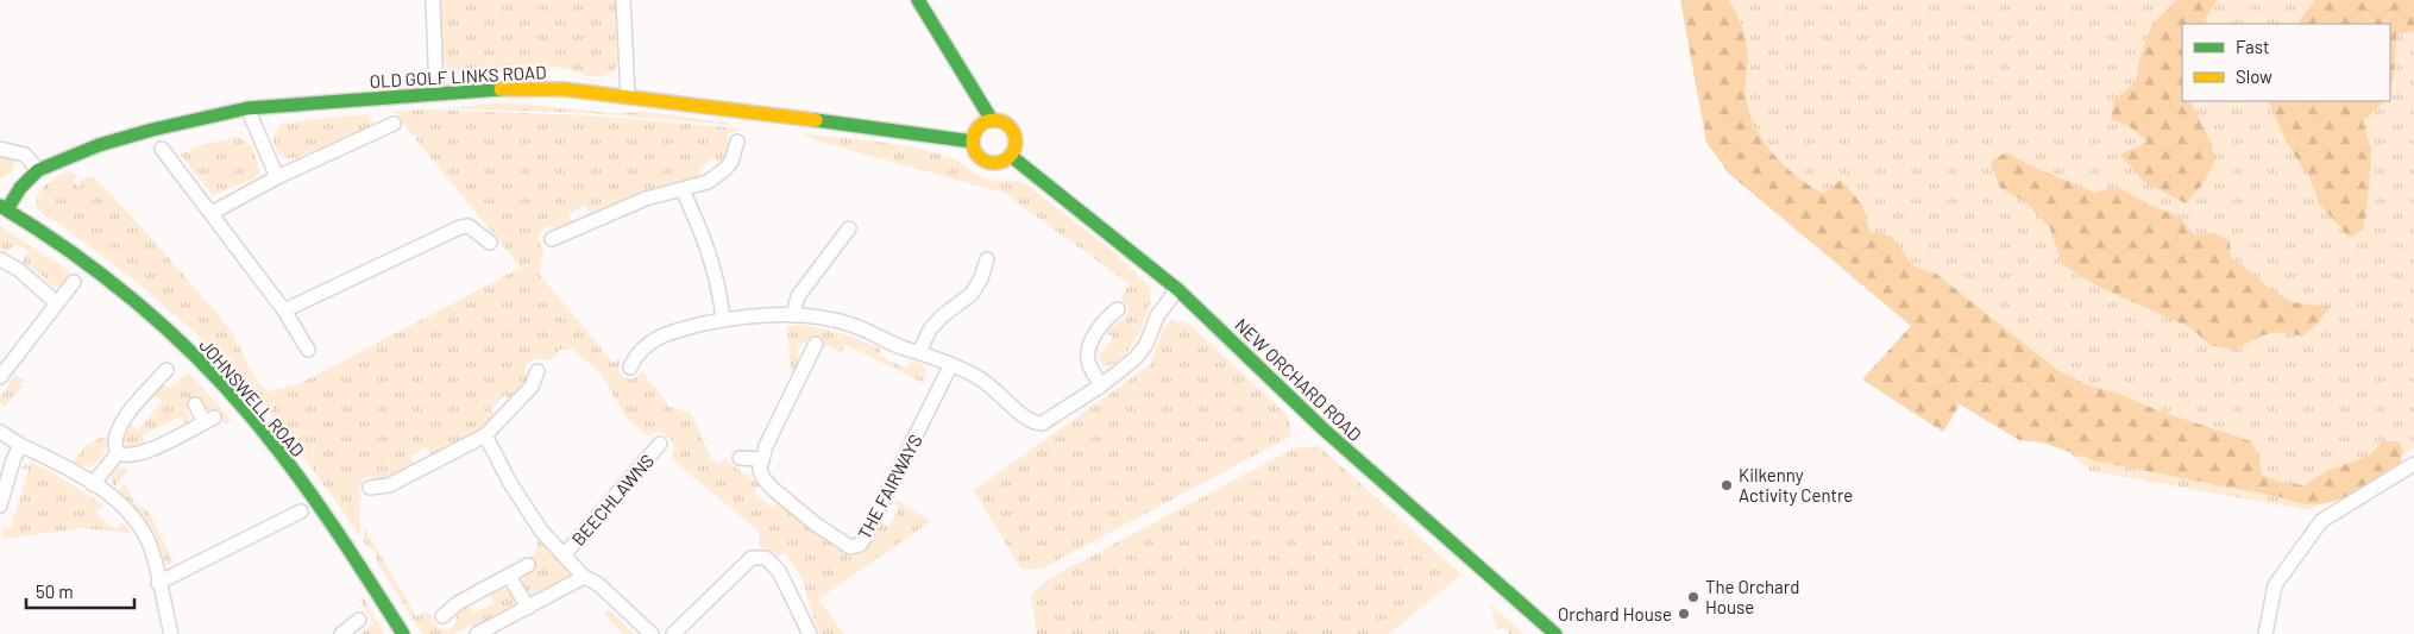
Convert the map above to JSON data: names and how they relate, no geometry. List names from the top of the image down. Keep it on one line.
{"streets":{"street":["OLD GOLF LINKS ROAD","NEW ORCHARD ROAD","JOHNSWELL ROAD","THE FAIRWAYS","BEECHLAWNS"]},"crossings":[["OLD GOLF LINKS ROAD","NEW ORCHARD ROAD"],["OLD GOLF LINKS ROAD","JOHNSWELL ROAD"]],"places":["Kilkenny Activity Centre","The Orchard House","Orchard House"],"legend":["Fast","Slow"],"scale_bar":"50 m"}
